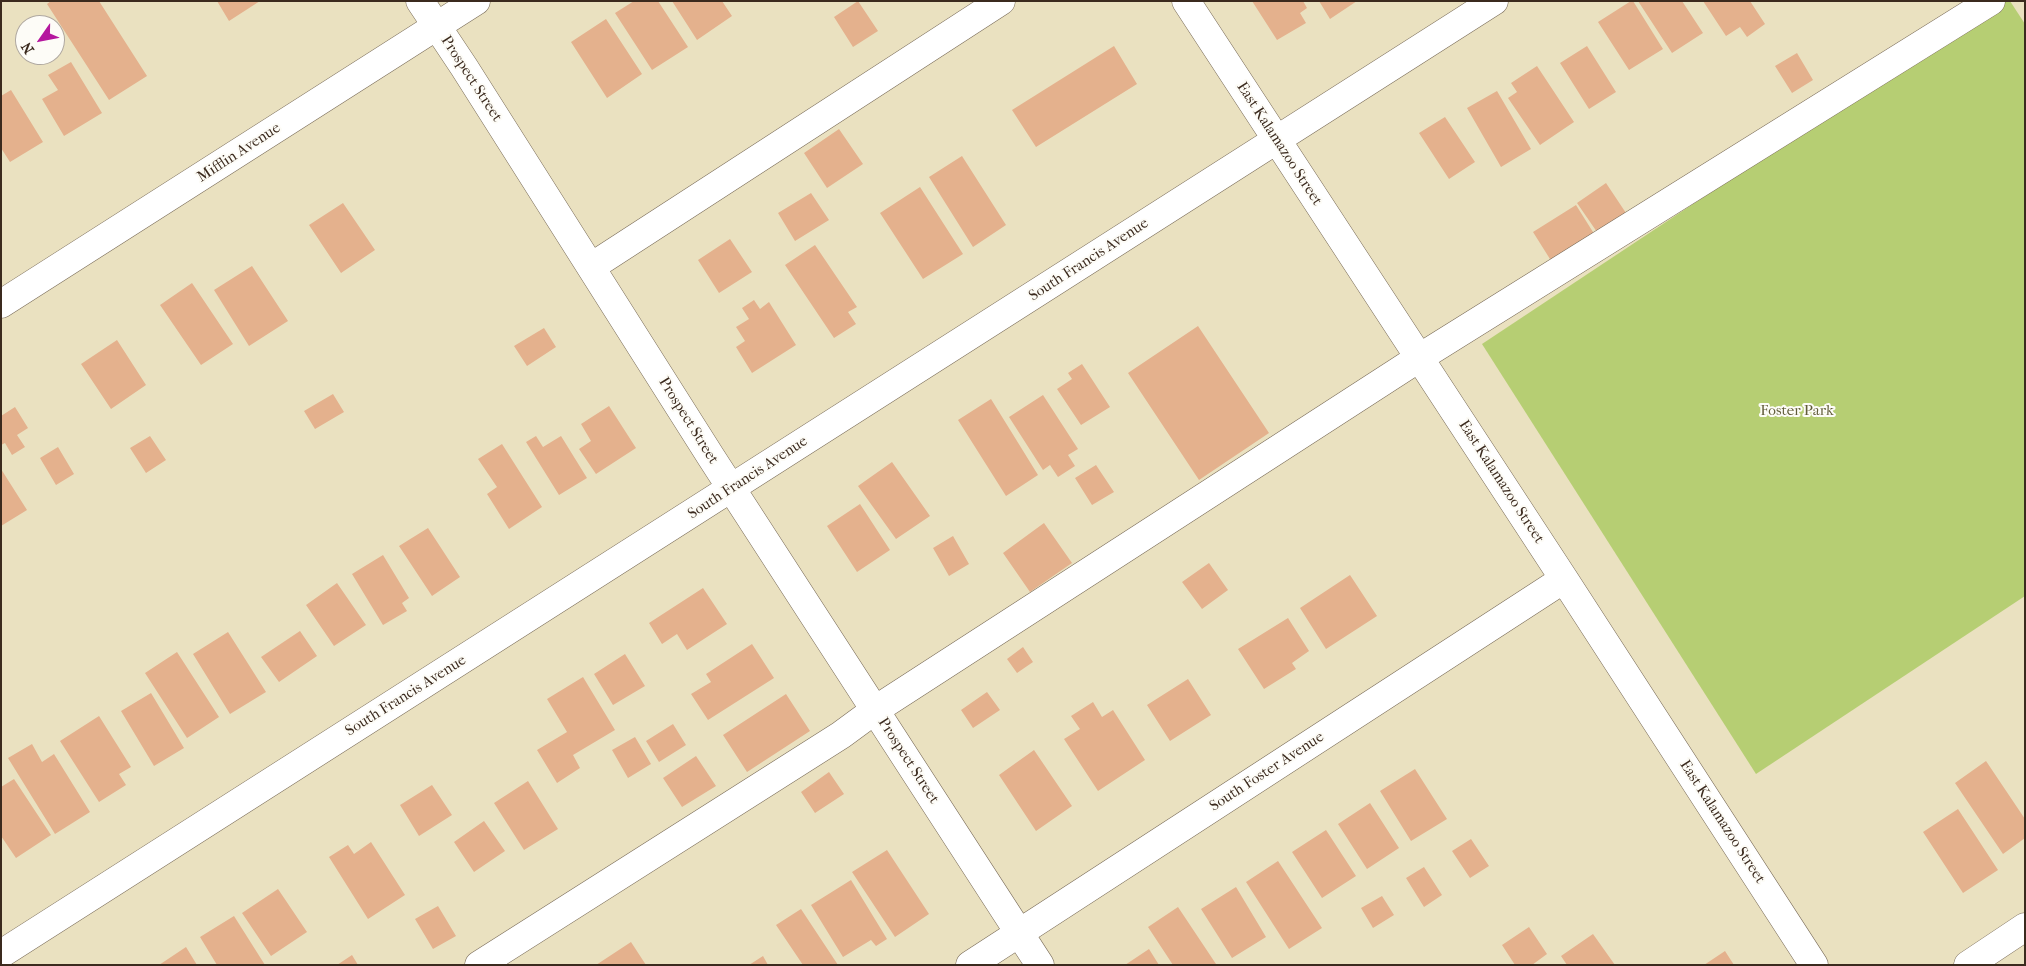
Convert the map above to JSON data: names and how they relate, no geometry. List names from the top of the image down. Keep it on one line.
{"streets":{"street":["Prospect Street","East Kalamazoo Street","Mifflin Avenue","South Francis Avenue","South Foster Avenue"]},"crossings":[["Prospect Street","Mifflin Avenue"],["Prospect Street","South Francis Avenue"],["Prospect Street","South Foster Avenue"],["East Kalamazoo Street","South Francis Avenue"],["East Kalamazoo Street","South Foster Avenue"]],"parks":["Foster Park"],"north":"bottom left"}
